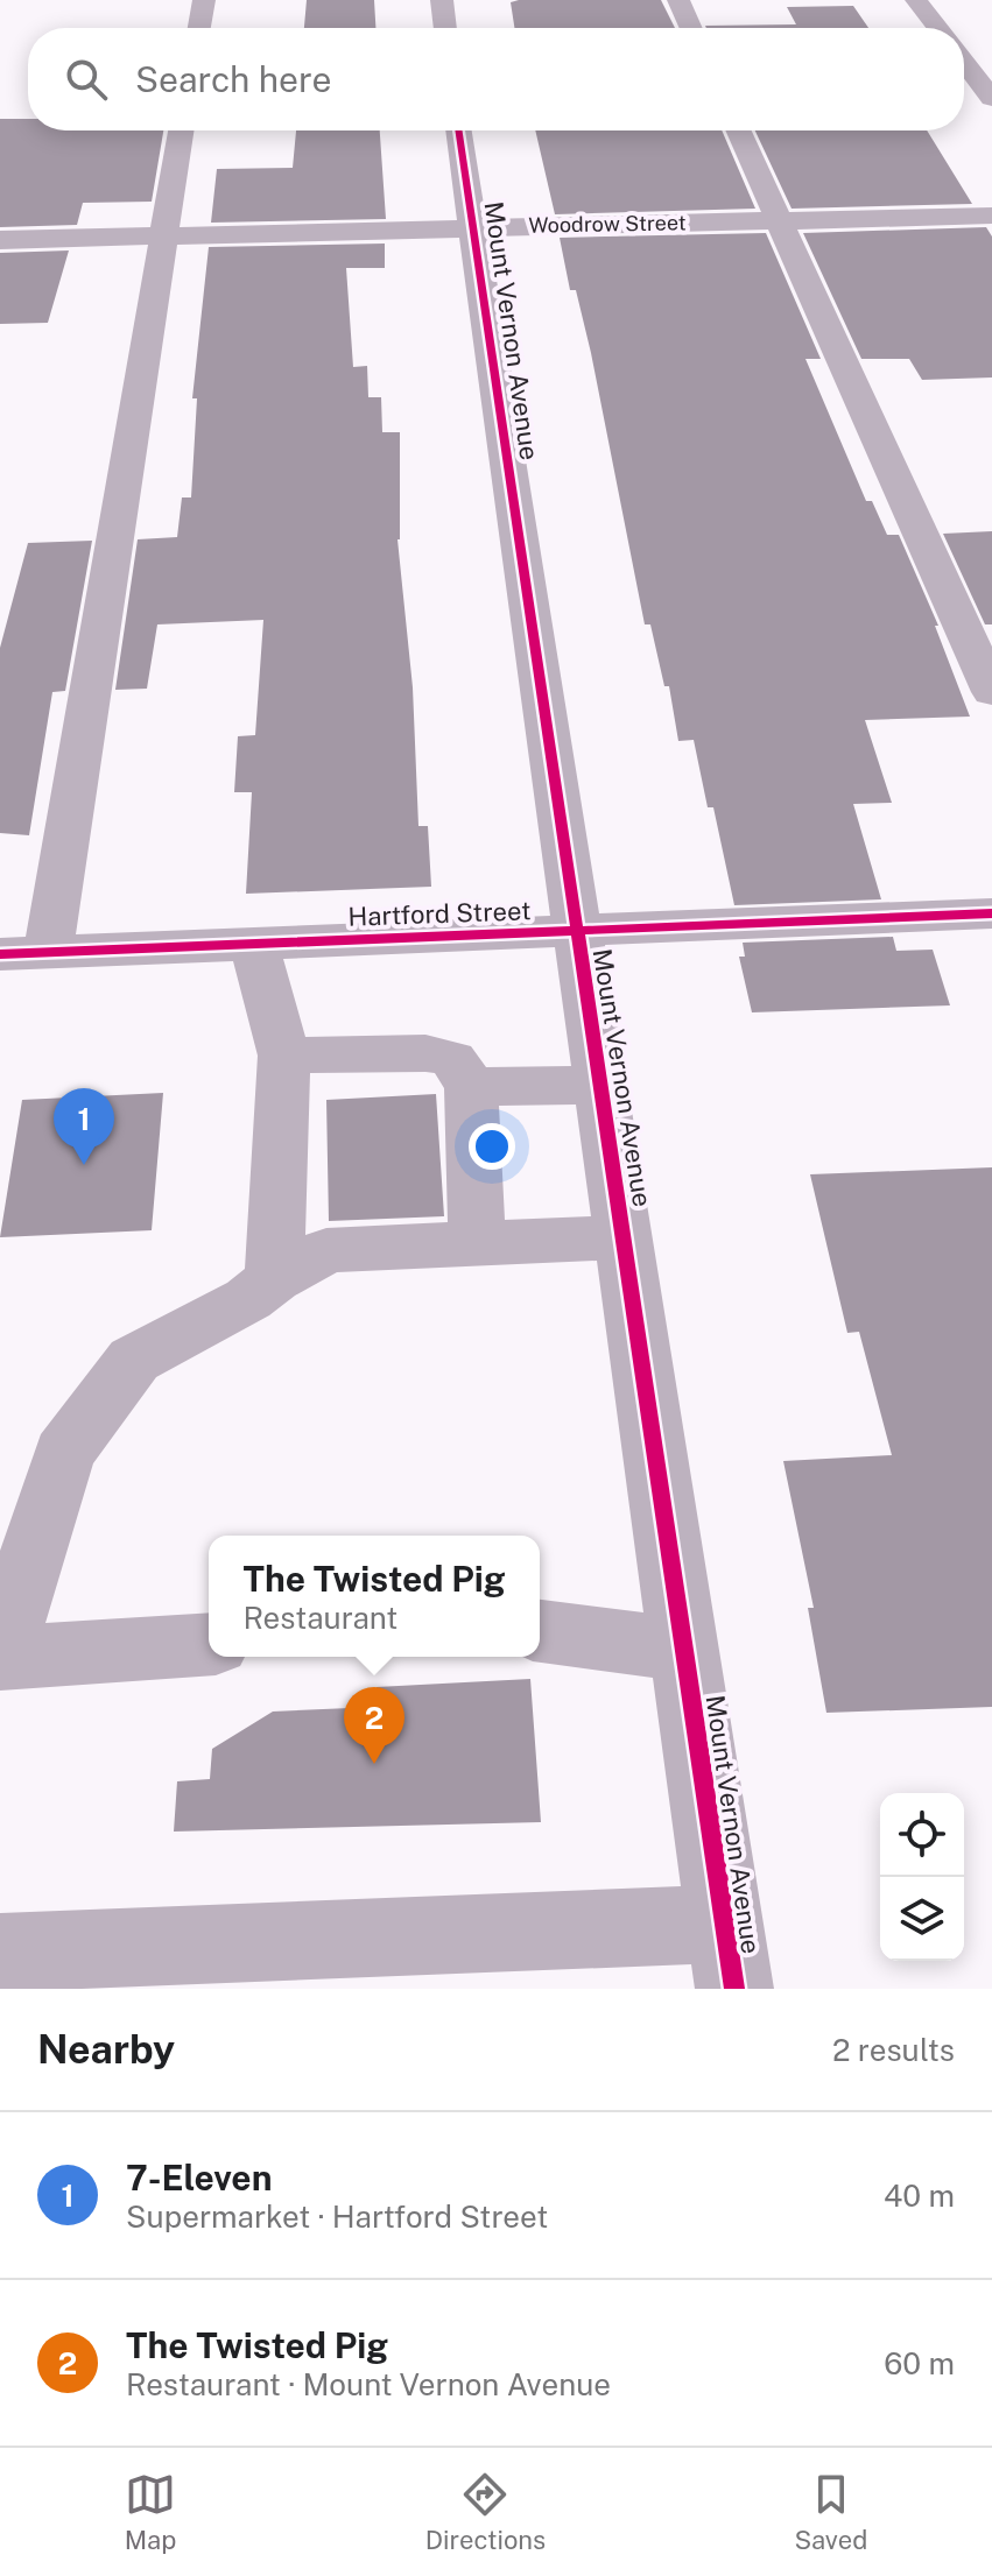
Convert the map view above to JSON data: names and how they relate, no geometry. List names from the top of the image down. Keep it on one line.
{"streets":{"street":["Woodrow Street","Mount Vernon Avenue","Hartford Street"]},"crossings":[["Woodrow Street","Mount Vernon Avenue"],["Mount Vernon Avenue","Hartford Street"]],"page":{"search":"Search here","pins":["1","2"],"popup":["The Twisted Pig","Restaurant"],"heading":["Nearby","2 results"],"list":[{"mark":"1","name":"7-Eleven","note":"Supermarket · Hartford Street","value":"40 m"},{"mark":"2","name":"The Twisted Pig","note":"Restaurant · Mount Vernon Avenue","value":"60 m"}],"nav":["Map","Directions","Saved"]}}
